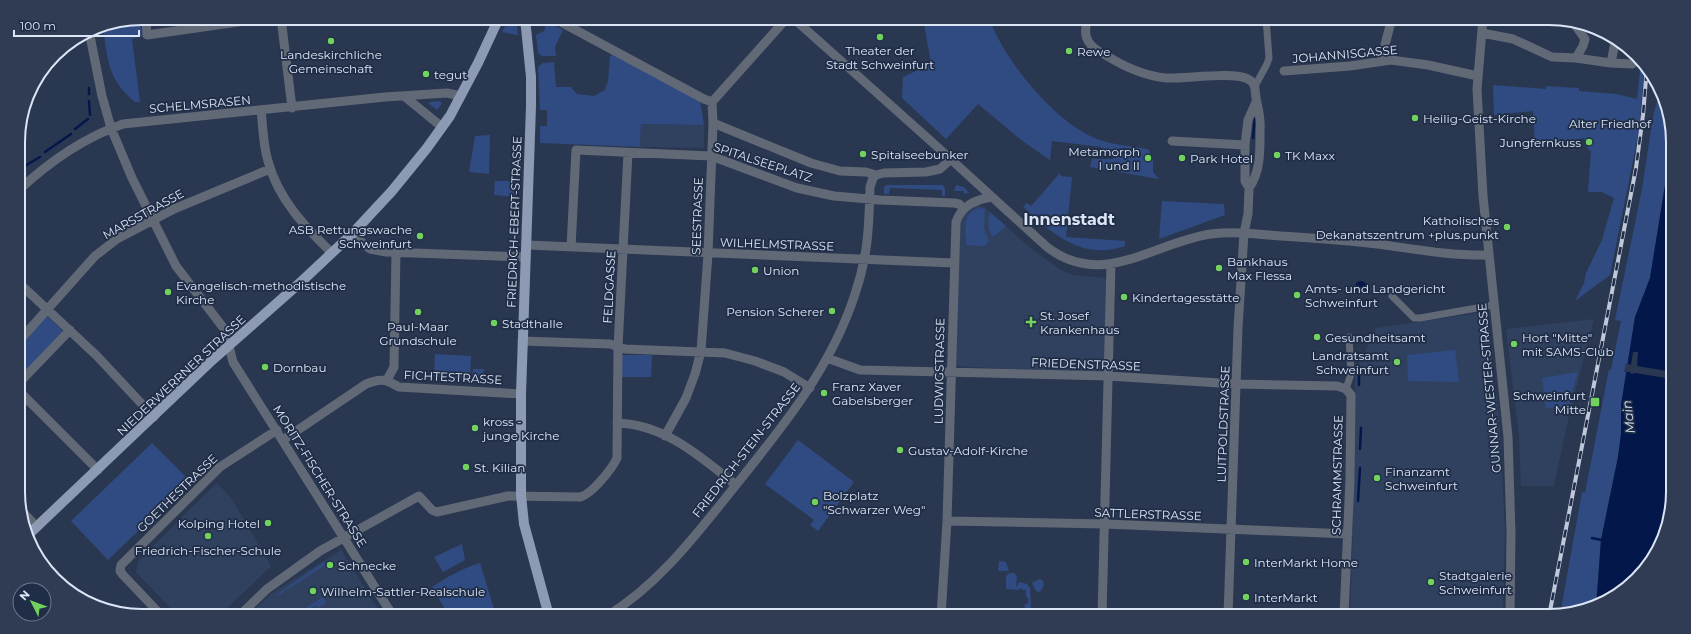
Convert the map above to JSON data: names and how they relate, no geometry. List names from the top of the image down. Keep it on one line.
{"streets":{"main road":["FRIEDRICH-EBERT-STRASSE","NIEDERWERRNER STRASSE"],"street":["JOHANNISGASSE","SCHELMSRASEN","SPITALSEEPLATZ","MARSSTRASSE","SEESTRASSE","WILHELMSTRASSE","FELDGASSE","FRIEDENSTRASSE","LUDWIGSTRASSE","FICHTESTRASSE","GUNNAR-WESTER-STRASSE","LUITPOLDSTRASSE","FRIEDRICH-STEIN-STRASSE","SCHRAMMSTRASSE","MORITZ-FISCHER-STRASSE","GOETHESTRASSE","SATTLERSTRASSE"]},"crossings":[["JOHANNISGASSE","GUNNAR-WESTER-STRASSE"],["SCHELMSRASEN","NIEDERWERRNER STRASSE"],["SCHELMSRASEN","MORITZ-FISCHER-STRASSE"],["SPITALSEEPLATZ","SEESTRASSE"],["SPITALSEEPLATZ","WILHELMSTRASSE"],["SPITALSEEPLATZ","FELDGASSE"],["SPITALSEEPLATZ","LUDWIGSTRASSE"],["SPITALSEEPLATZ","FRIEDRICH-STEIN-STRASSE"],["MARSSTRASSE","MORITZ-FISCHER-STRASSE"],["SEESTRASSE","WILHELMSTRASSE"],["FRIEDRICH-EBERT-STRASSE","WILHELMSTRASSE"],["FRIEDRICH-EBERT-STRASSE","FELDGASSE"],["FRIEDRICH-EBERT-STRASSE","FICHTESTRASSE"],["WILHELMSTRASSE","FELDGASSE"],["WILHELMSTRASSE","LUDWIGSTRASSE"],["WILHELMSTRASSE","FRIEDRICH-STEIN-STRASSE"],["FELDGASSE","MORITZ-FISCHER-STRASSE"],["FRIEDENSTRASSE","LUDWIGSTRASSE"],["FRIEDENSTRASSE","LUITPOLDSTRASSE"],["FRIEDENSTRASSE","FRIEDRICH-STEIN-STRASSE"],["FRIEDENSTRASSE","SCHRAMMSTRASSE"],["LUDWIGSTRASSE","SATTLERSTRASSE"],["NIEDERWERRNER STRASSE","MORITZ-FISCHER-STRASSE"],["FICHTESTRASSE","MORITZ-FISCHER-STRASSE"],["LUITPOLDSTRASSE","SATTLERSTRASSE"],["SCHRAMMSTRASSE","SATTLERSTRASSE"],["MORITZ-FISCHER-STRASSE","GOETHESTRASSE"]],"districts":["Innenstadt"],"water":["Main"],"parks":["Alter Friedhof"],"places":{"other":["Theater der Stadt Schweinfurt","Landeskirchliche Gemeinschaft","Rewe","tegut","Heilig-Geist-Kirche","Jungfernkuss","Spitalseebunker","TK Maxx","Metamorph I und II","Park Hotel","Katholisches Dekanatszentrum +plus.punkt","ASB Rettungswache Schweinfurt","Bankhaus Max Flessa","Union","Evangelisch-methodistische Kirche","Amts- und Landgericht Schweinfurt","Kindertagesstätte","Pension Scherer","Paul-Maar Grundschule","Stadthalle","Gesundheitsamt","Hort \"Mitte\" mit SAMS-Club","Landratsamt Schweinfurt","Dornbau","Franz Xaver Gabelsberger","kross - junge Kirche","Gustav-Adolf-Kirche","St. Kilian","Finanzamt Schweinfurt","Bolzplatz \"Schwarzer Weg\"","Kolping Hotel","Friedrich-Fischer-Schule","InterMarkt Home","Schnecke","Stadtgalerie Schweinfurt","Wilhelm-Sattler-Realschule","InterMarkt"],"health":["St. Josef Krankenhaus"],"transit":["Schweinfurt Mitte"]},"scale_bar":"100 m","north":"top left"}
